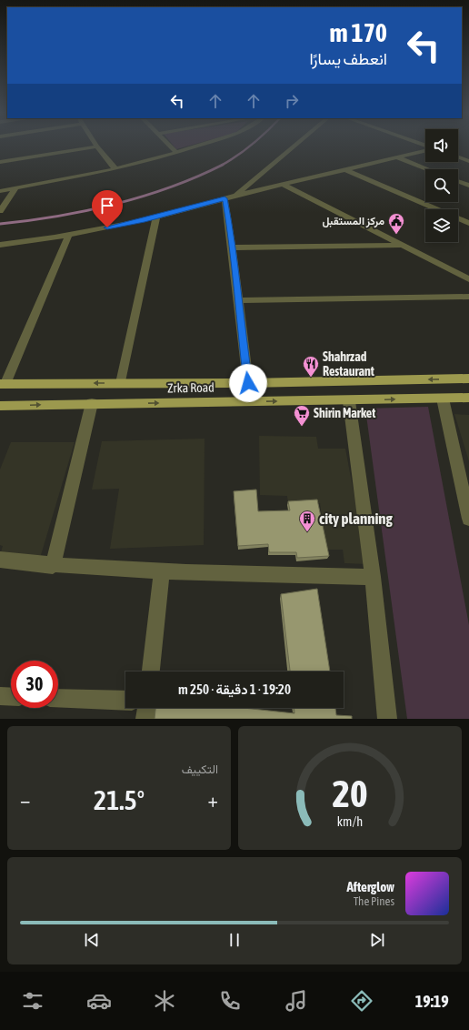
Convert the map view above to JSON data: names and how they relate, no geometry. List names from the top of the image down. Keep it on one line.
{"streets":{"main road":["Zrka Road"]},"places":{"public building":["مركز المستقبل"],"restaurant":["Shahrzad Restaurant"],"supermarket":["Shirin Market"],"building":["city planning"]},"page":{"turn":["170 m","انعطف يسارًا"],"limit":"30","trip":"19:20 · 1 دقيقة · 250 m","tile":"التكييف","heat":["−","21.5°","+"],"song":["Afterglow","The Pines"],"tabs":"19:19","gauge":["20","km/h"]}}
